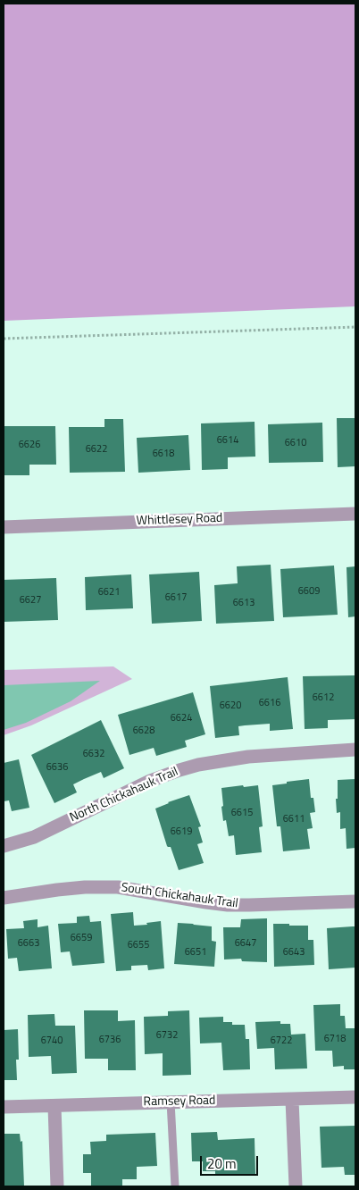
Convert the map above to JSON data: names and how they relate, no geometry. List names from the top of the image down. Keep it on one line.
{"streets":{"street":["Whittlesey Road","North Chickahauk Trail","South Chickahauk Trail","Ramsey Road"]},"house_numbers":["6614","6610","6626","6622","6618","6609","6621","6617","6627","6613","6612","6616","6620","6624","6628","6632","6636","6615","6611","6619","6659","6663","6647","6655","6651","6643","6732","6718","6736","6740","6722"],"scale_bar":"20 m"}
